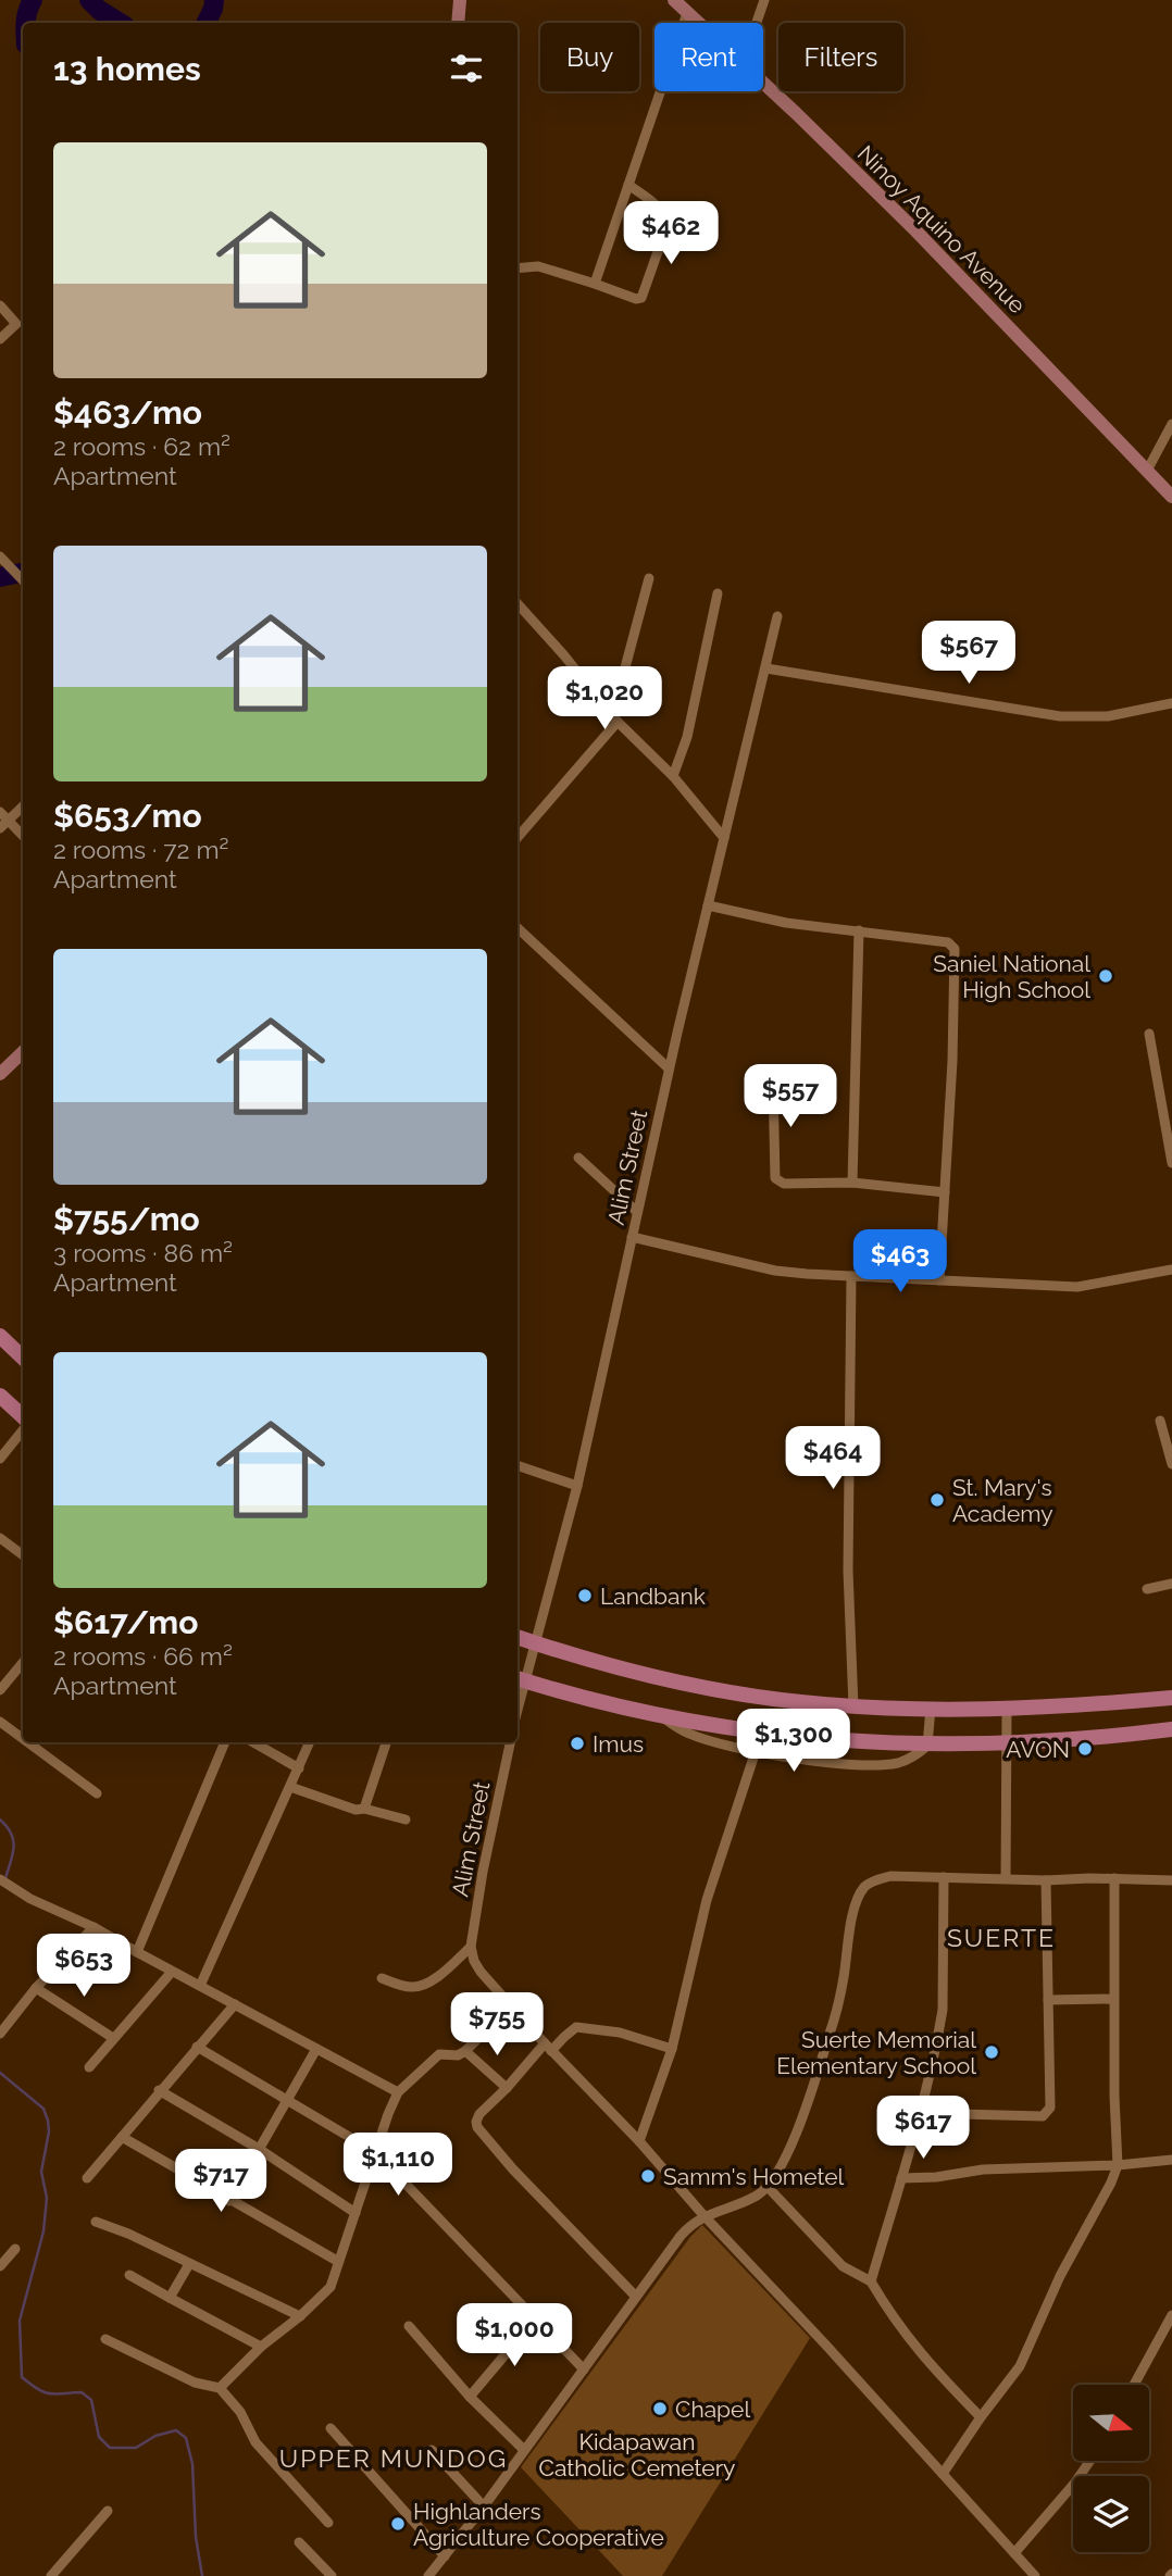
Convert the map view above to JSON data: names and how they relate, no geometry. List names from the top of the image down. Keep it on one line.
{"streets":{"main road":["Ninoy Aquino Avenue"],"street":["Alim Street"]},"districts":["SUERTE","UPPER MUNDOG"],"parks":["Kidapawan Catholic Cemetery"],"places":["Saniel National High School","St. Mary's Academy","Landbank","Imus","AVON","Suerte Memorial Elementary School","Samm's Hometel","Chapel","Highlanders Agriculture Cooperative"],"north":"right","page":{"chip":["Buy","Rent","Filters"],"heading":"13 homes","list":[{"name":"$463/mo","note":"2 rooms · 62 m² · Apartment"},{"name":"$653/mo","note":"2 rooms · 72 m² · Apartment"},{"name":"$755/mo","note":"3 rooms · 86 m² · Apartment"},{"name":"$617/mo","note":"2 rooms · 66 m² · Apartment"}],"price":["$462","$567","$1,020","$557","$463","$464","$1,300","$653","$755","$617","$1,110","$717","$1,000"]}}
